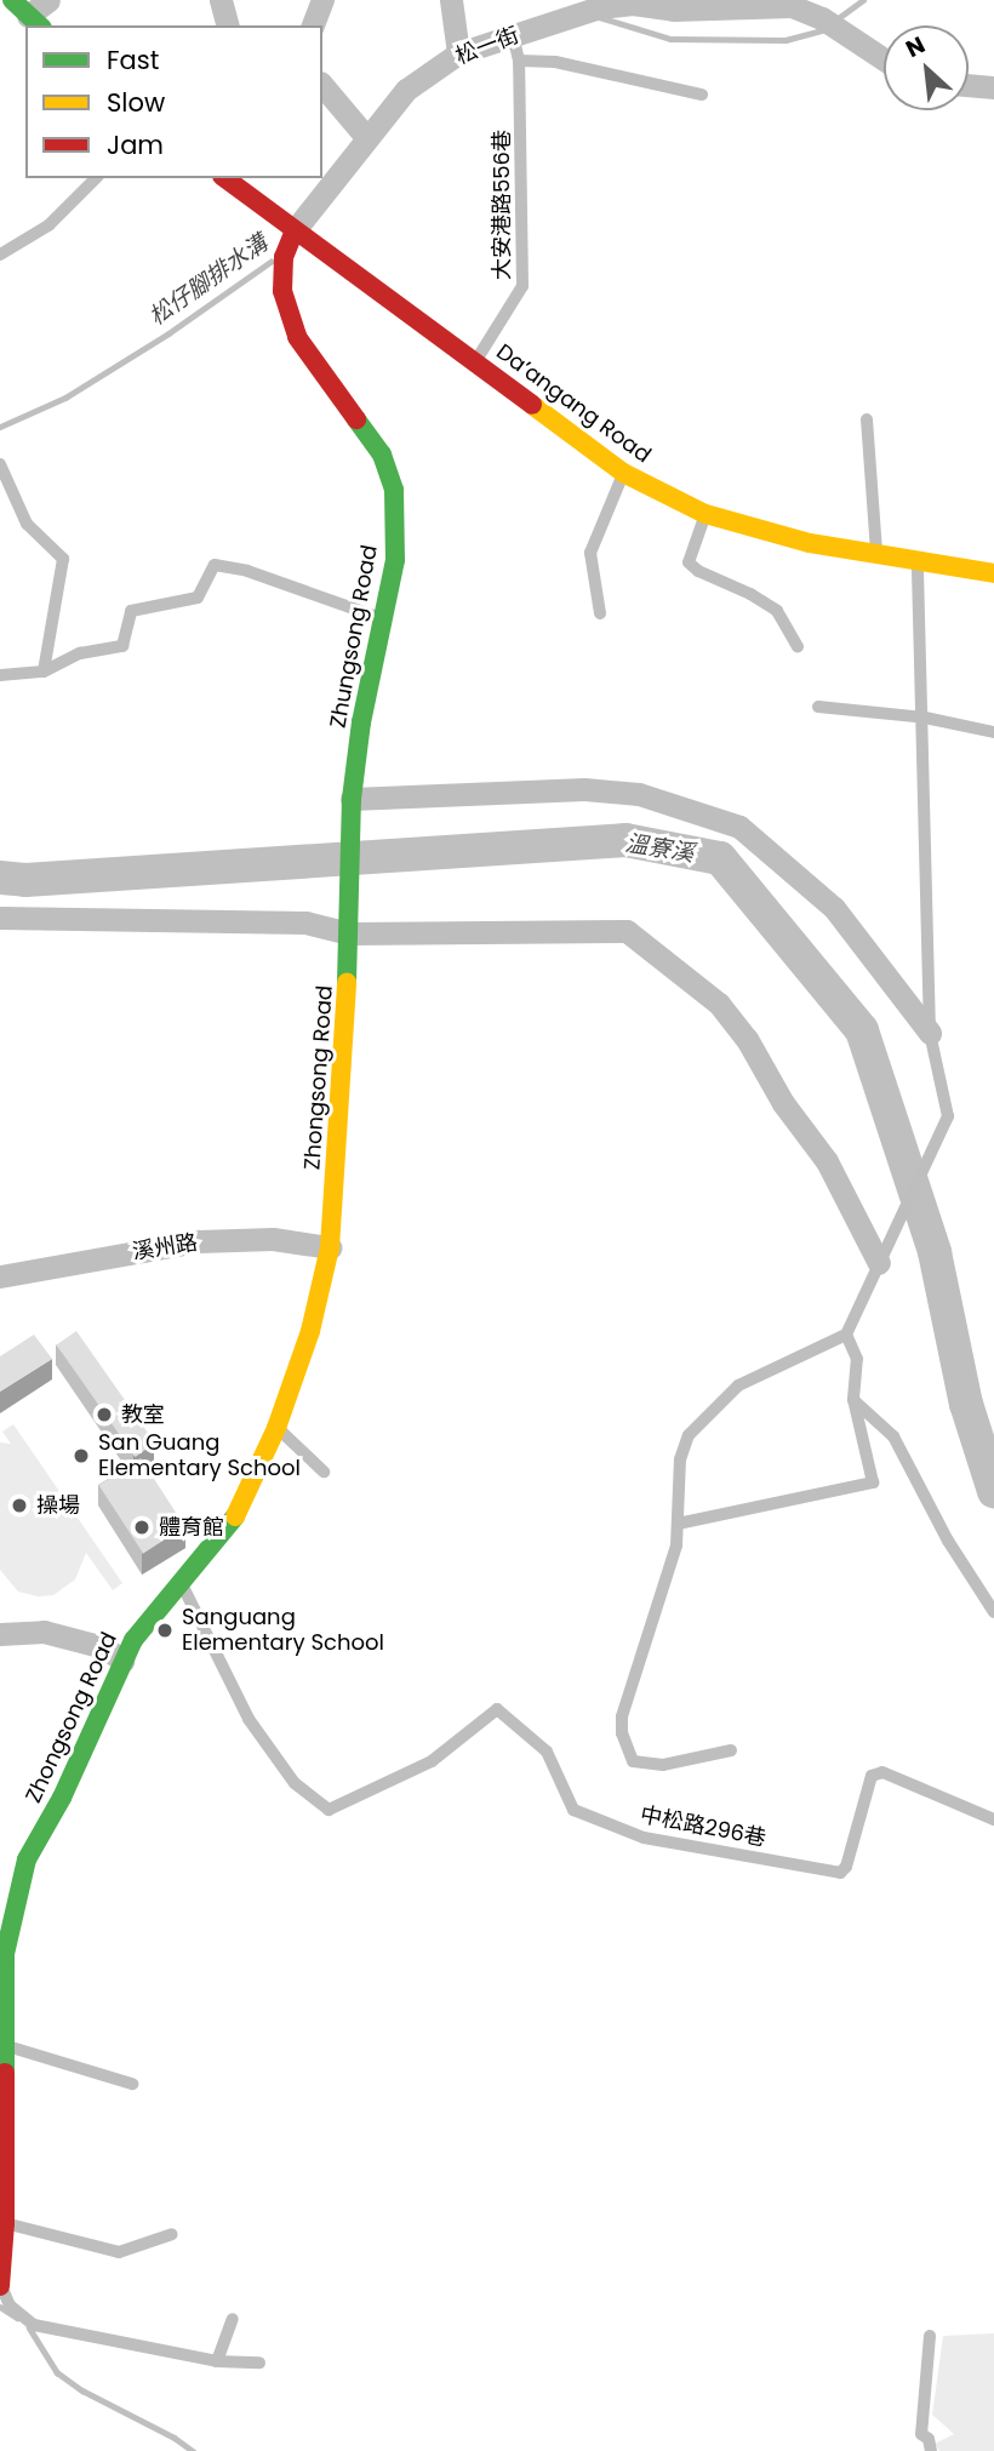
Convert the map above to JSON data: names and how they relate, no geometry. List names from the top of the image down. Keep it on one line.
{"streets":{"street":["松一街","Da’angang Road","Zhungsong Road","Zhongsong Road","溪州路"],"lane":["大安港路556巷","中松路296巷"]},"crossings":[["松一街","大安港路556巷"],["松一街","Da’angang Road"],["松一街","Zhungsong Road"],["大安港路556巷","Da’angang Road"],["Da’angang Road","Zhungsong Road"],["Zhungsong Road","Zhongsong Road"],["Zhongsong Road","溪州路"],["Zhongsong Road","中松路296巷"]],"water":["松仔腳排水溝","溫寮溪"],"places":["教室","San Guang Elementary School","操場","體育館","Sanguang Elementary School"],"legend":["Fast","Slow","Jam"],"north":"top left"}
